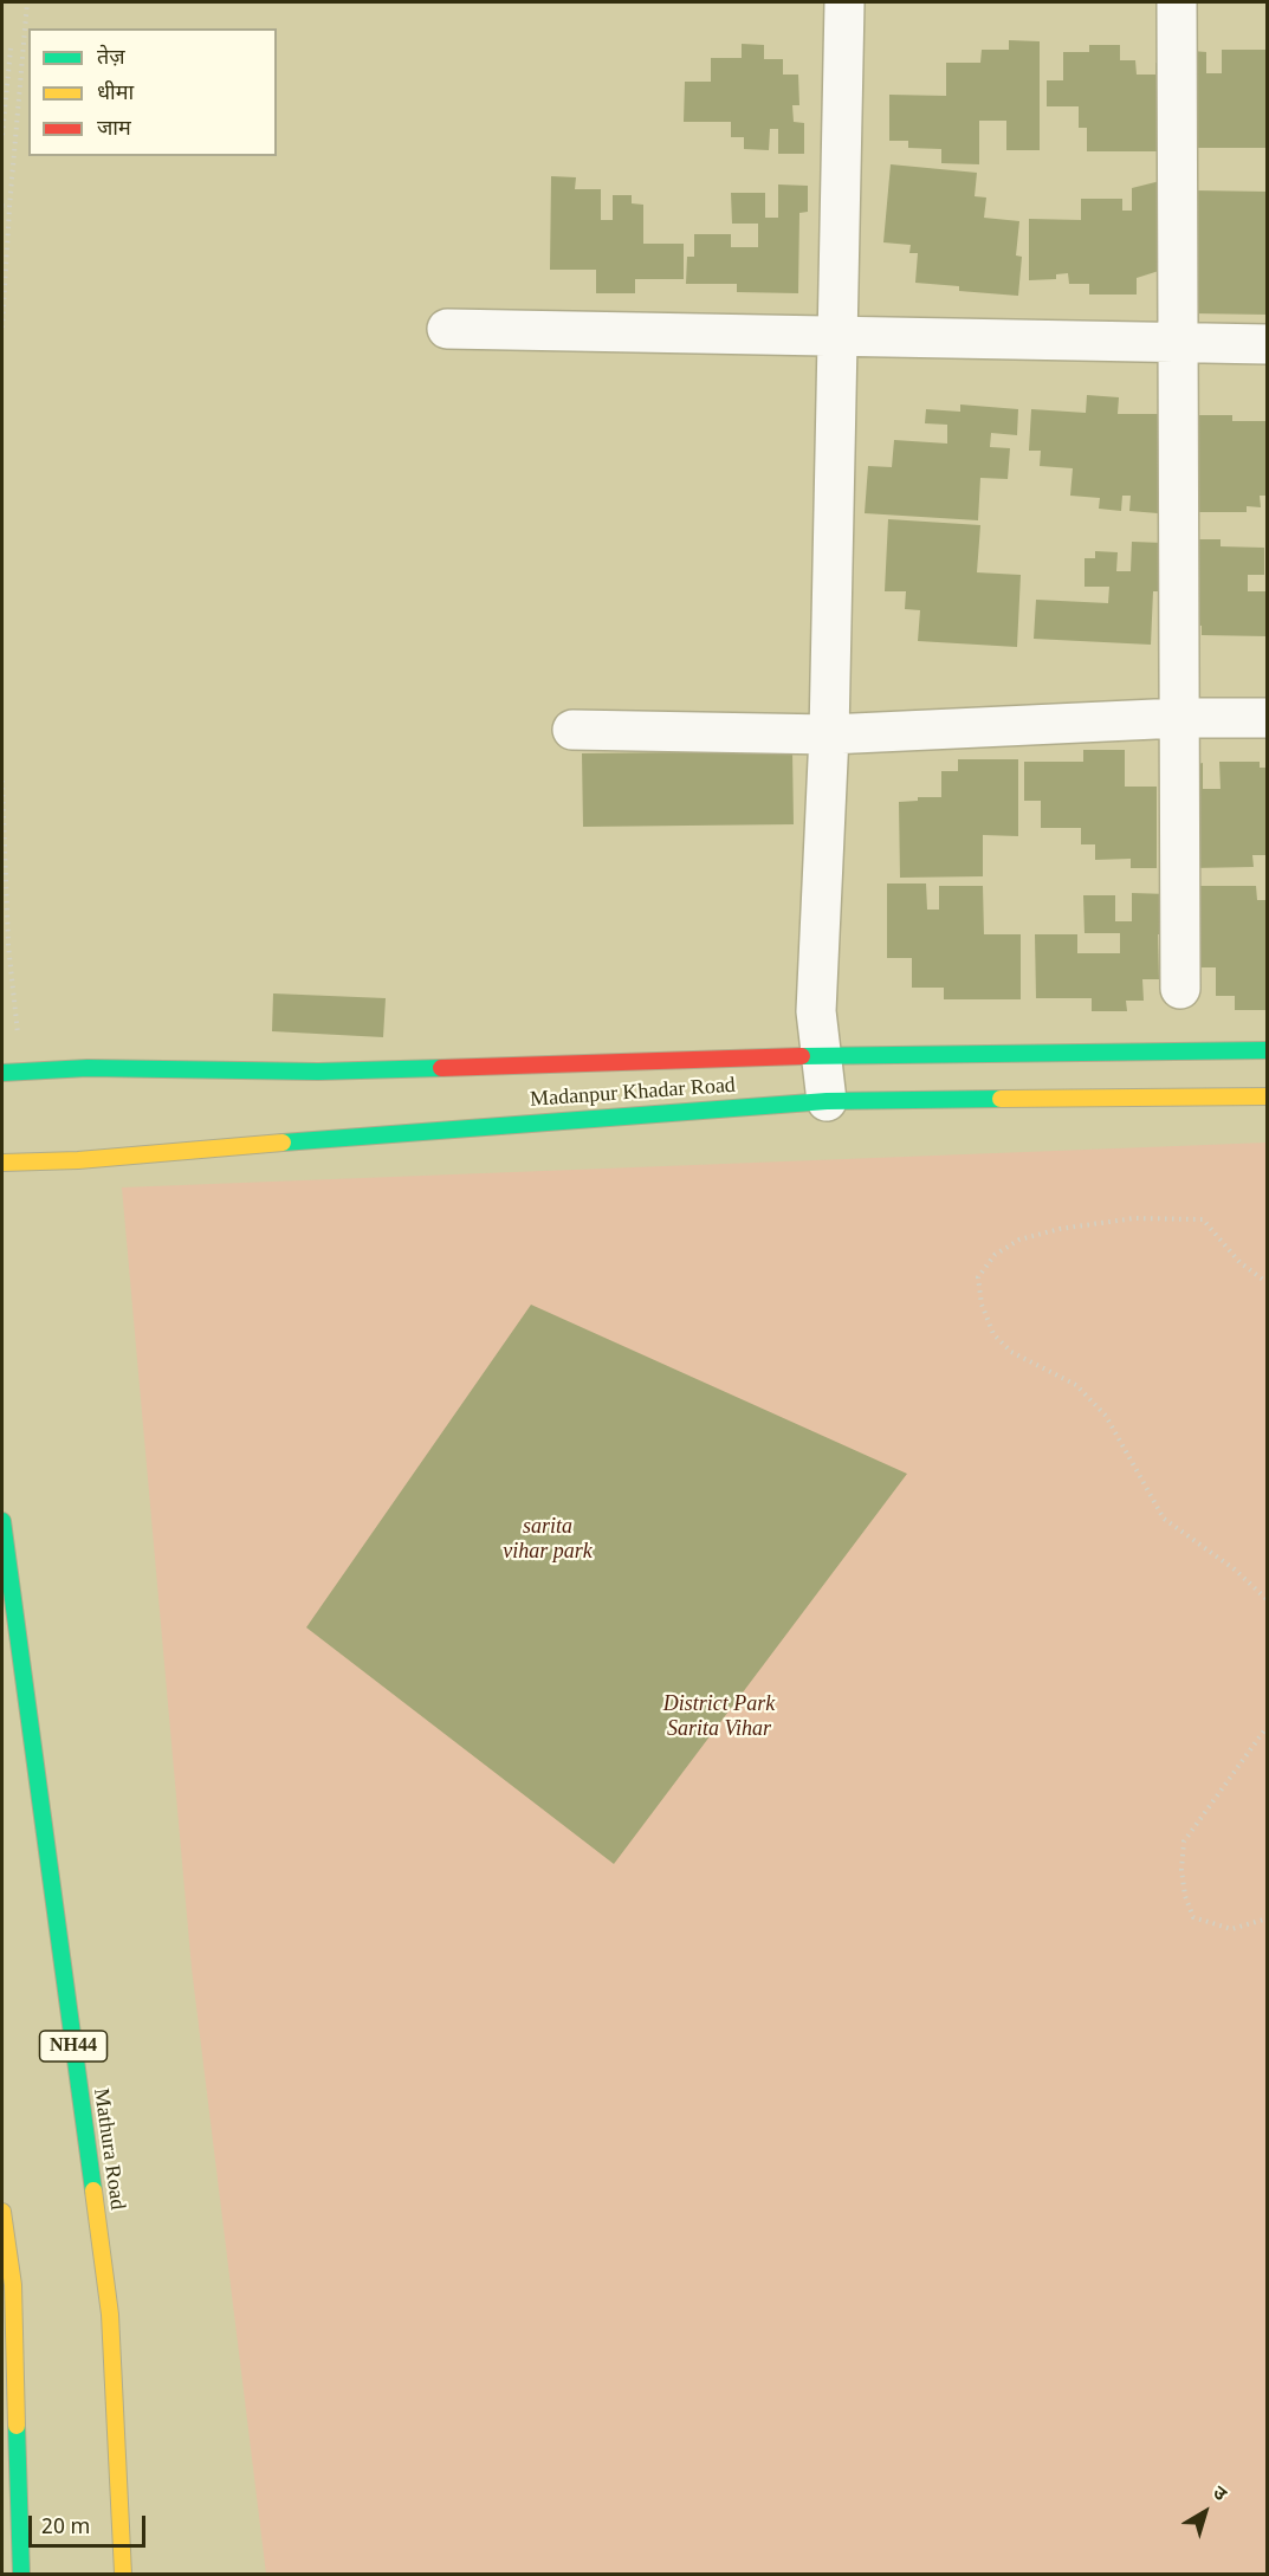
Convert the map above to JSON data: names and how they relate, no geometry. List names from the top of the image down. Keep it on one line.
{"streets":{"main road":["Madanpur Khadar Road","NH44","Mathura Road"]},"parks":["sarita vihar park","District Park Sarita Vihar"],"legend":["तेज़","धीमा","जाम"],"scale_bar":"20 m","north":"top right"}
